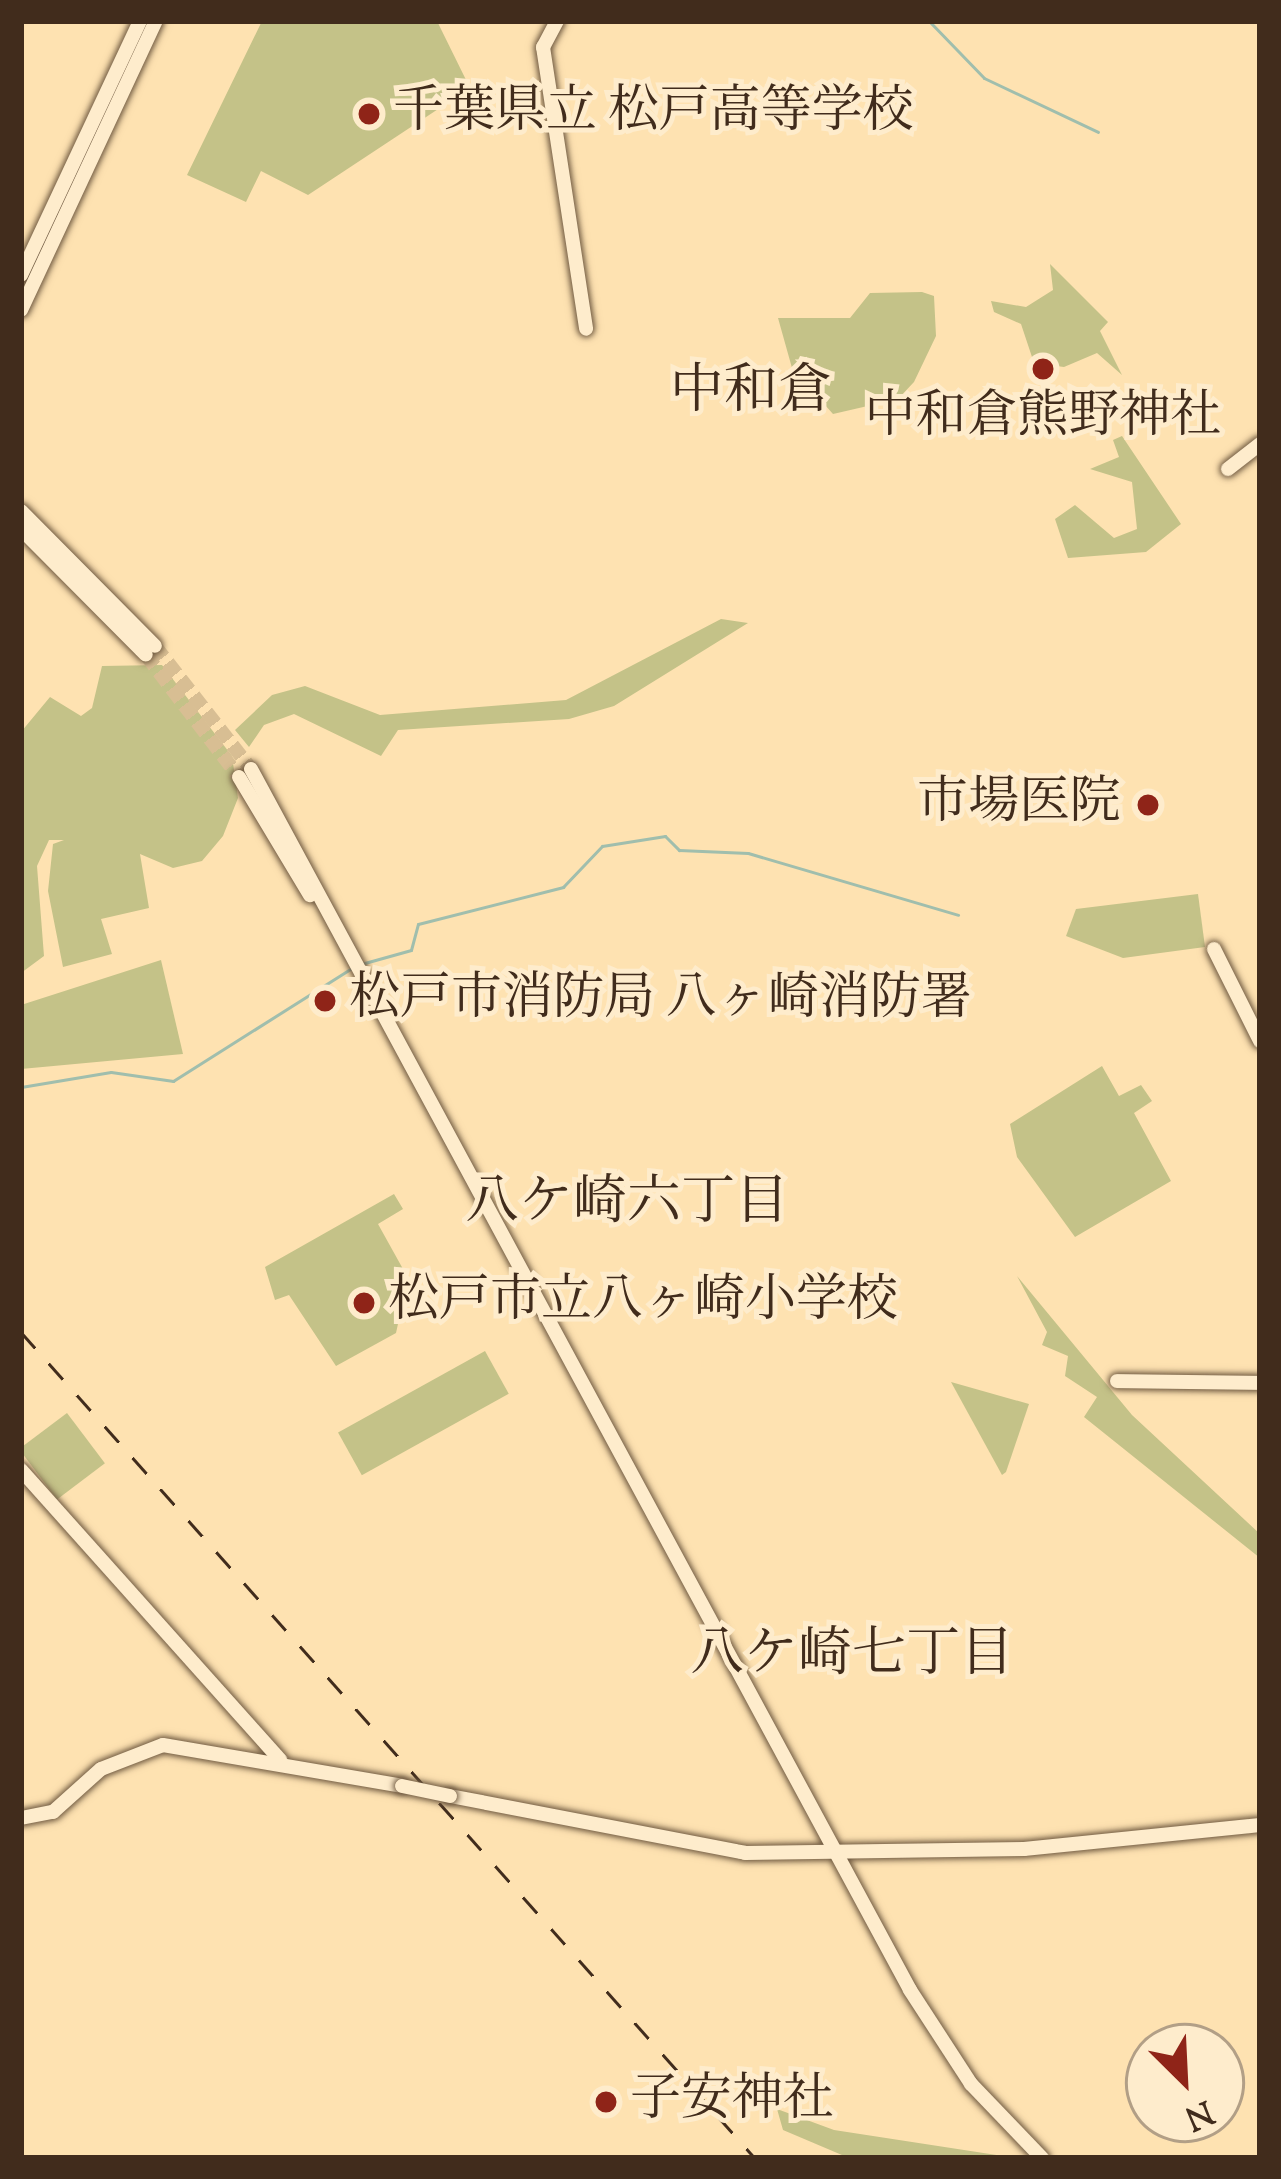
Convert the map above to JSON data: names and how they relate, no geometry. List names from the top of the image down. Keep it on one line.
{"districts":["中和倉","八ケ崎六丁目","八ケ崎七丁目"],"places":["千葉県立 松戸高等学校","中和倉熊野神社","市場医院","松戸市消防局 八ヶ崎消防署","松戸市立八ヶ崎小学校","子安神社"],"north":"bottom right"}
